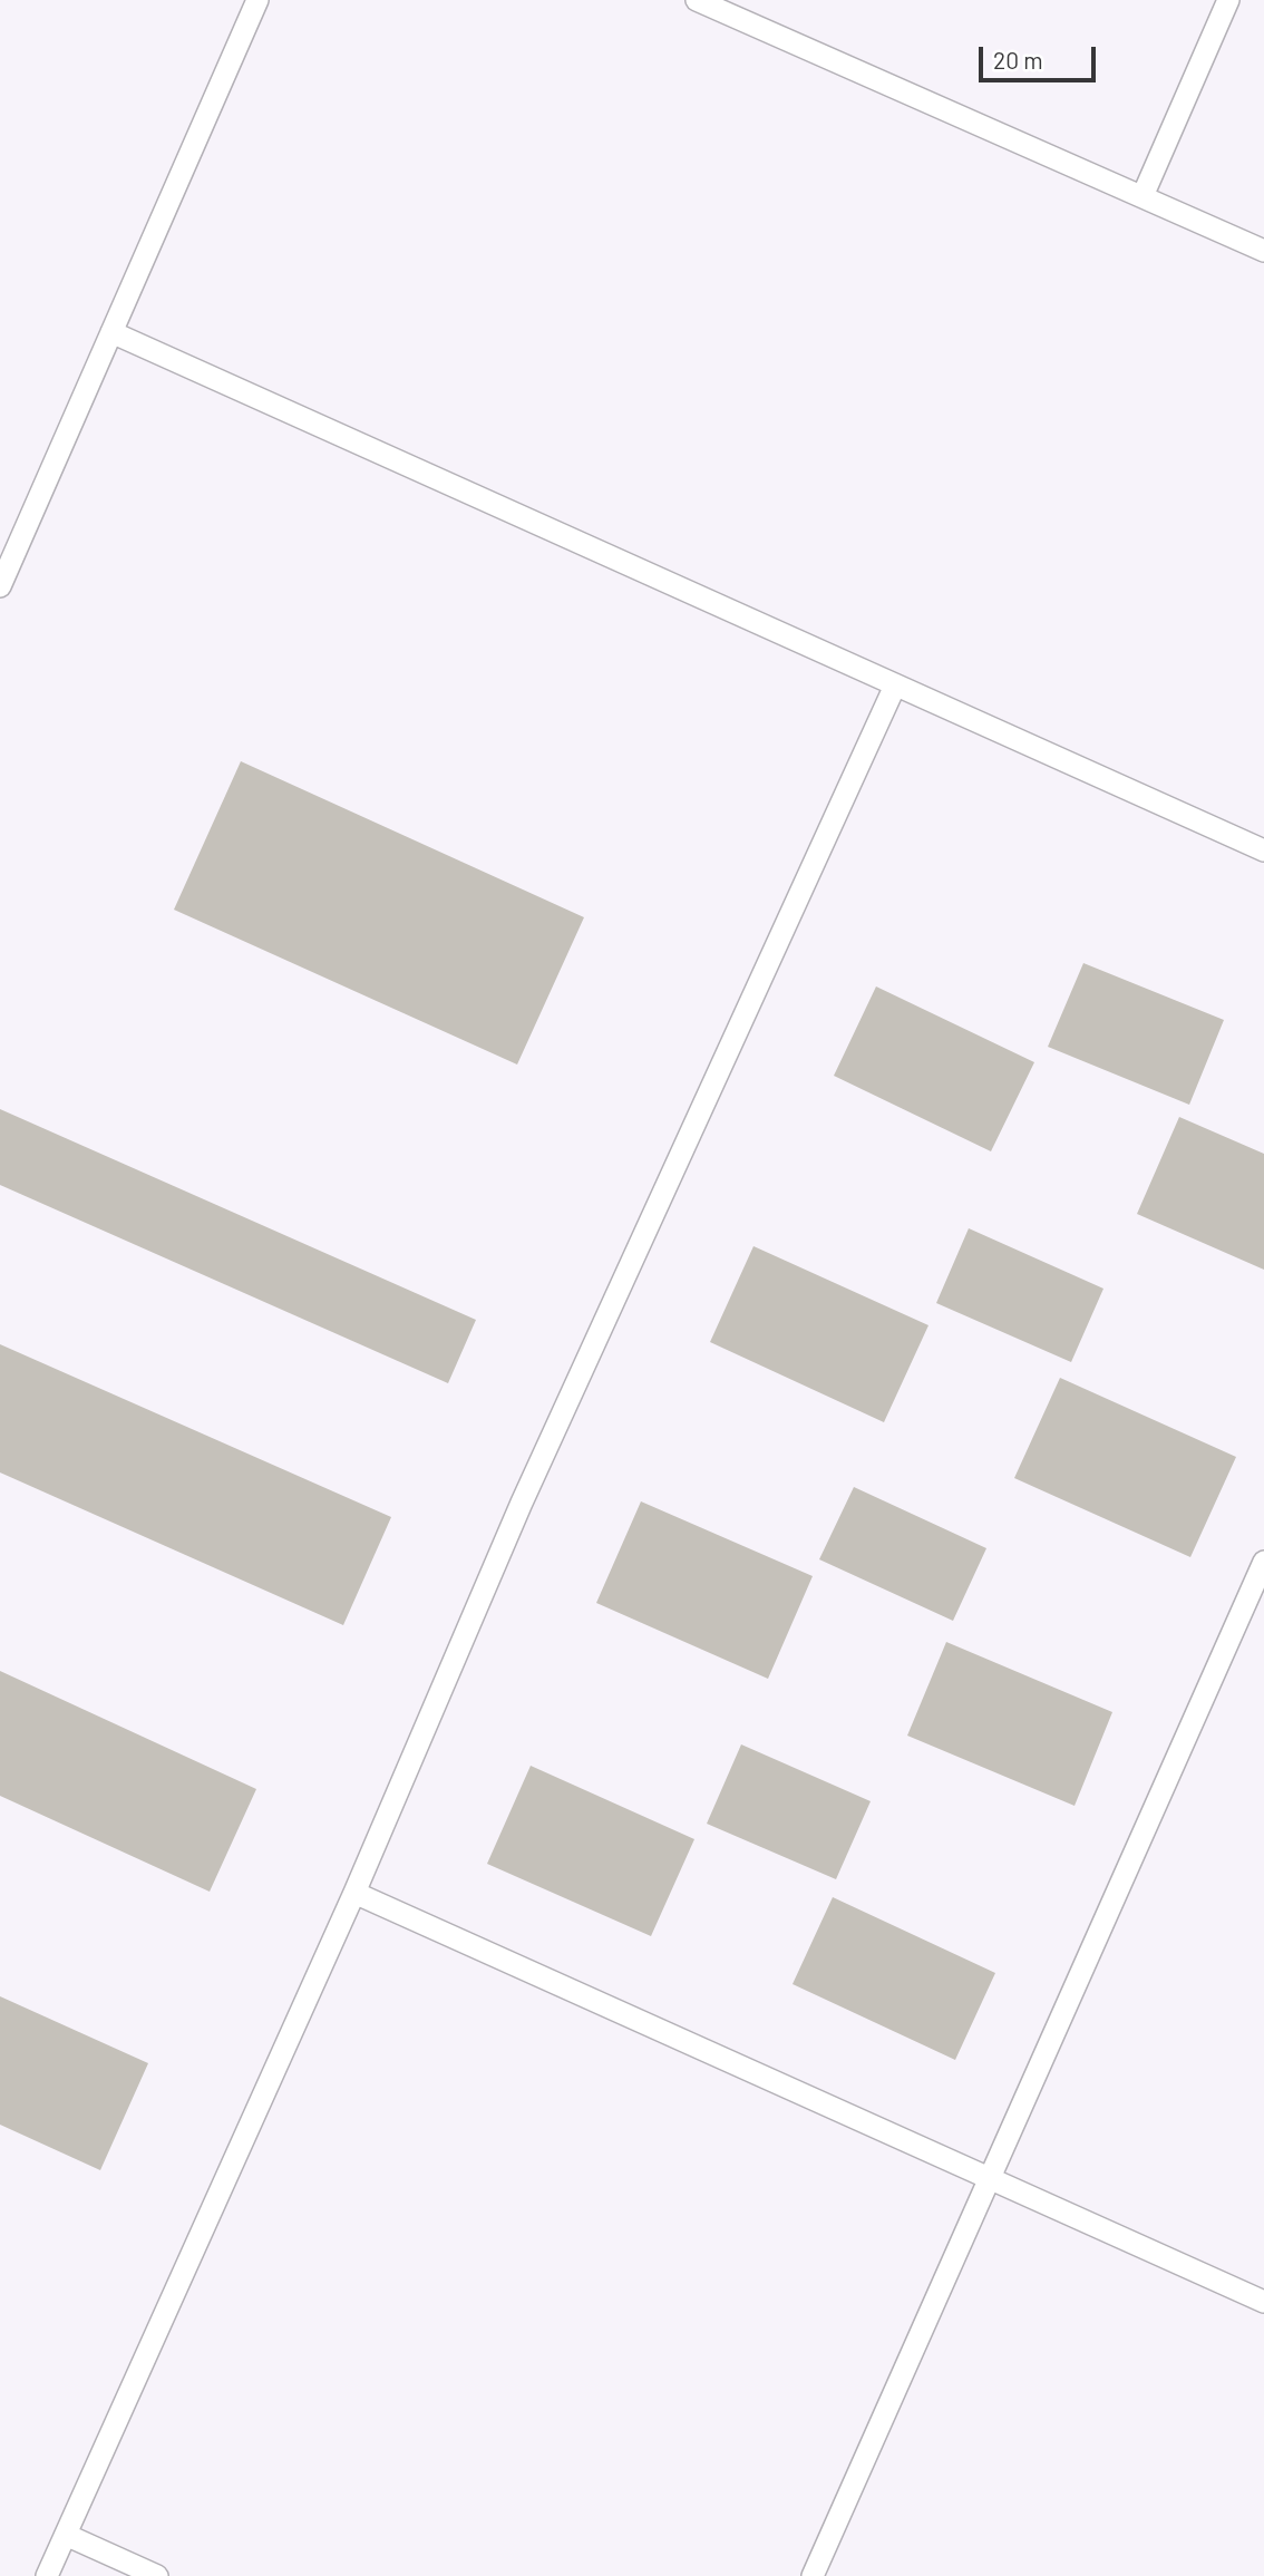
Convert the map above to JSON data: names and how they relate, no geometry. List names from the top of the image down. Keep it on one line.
{"scale_bar":"20 m"}
